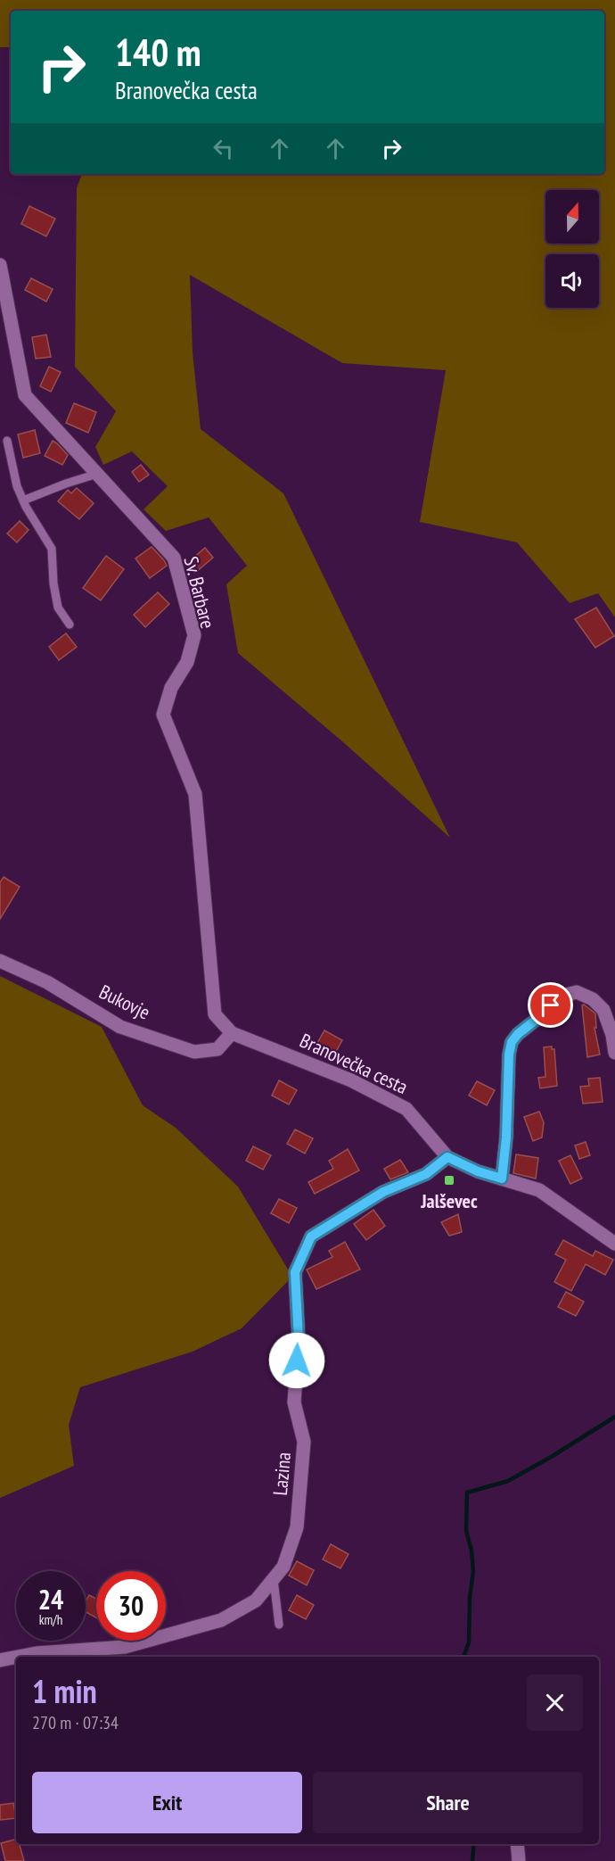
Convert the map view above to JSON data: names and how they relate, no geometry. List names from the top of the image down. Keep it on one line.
{"streets":{"street":["Sv. Barbare","Bukovje","Branovečka cesta","Lazina"]},"crossings":[["Sv. Barbare","Bukovje"],["Sv. Barbare","Branovečka cesta"],["Bukovje","Branovečka cesta"],["Branovečka cesta","Lazina"]],"places":{"transit":["Jalševec"]},"north":"top","page":{"turn":["140 m","Branovečka cesta"],"speed":"24 km/h","limit":"30","heading":["1 min","270 m · 07:34"],"buttons":["Exit","Share"]}}
